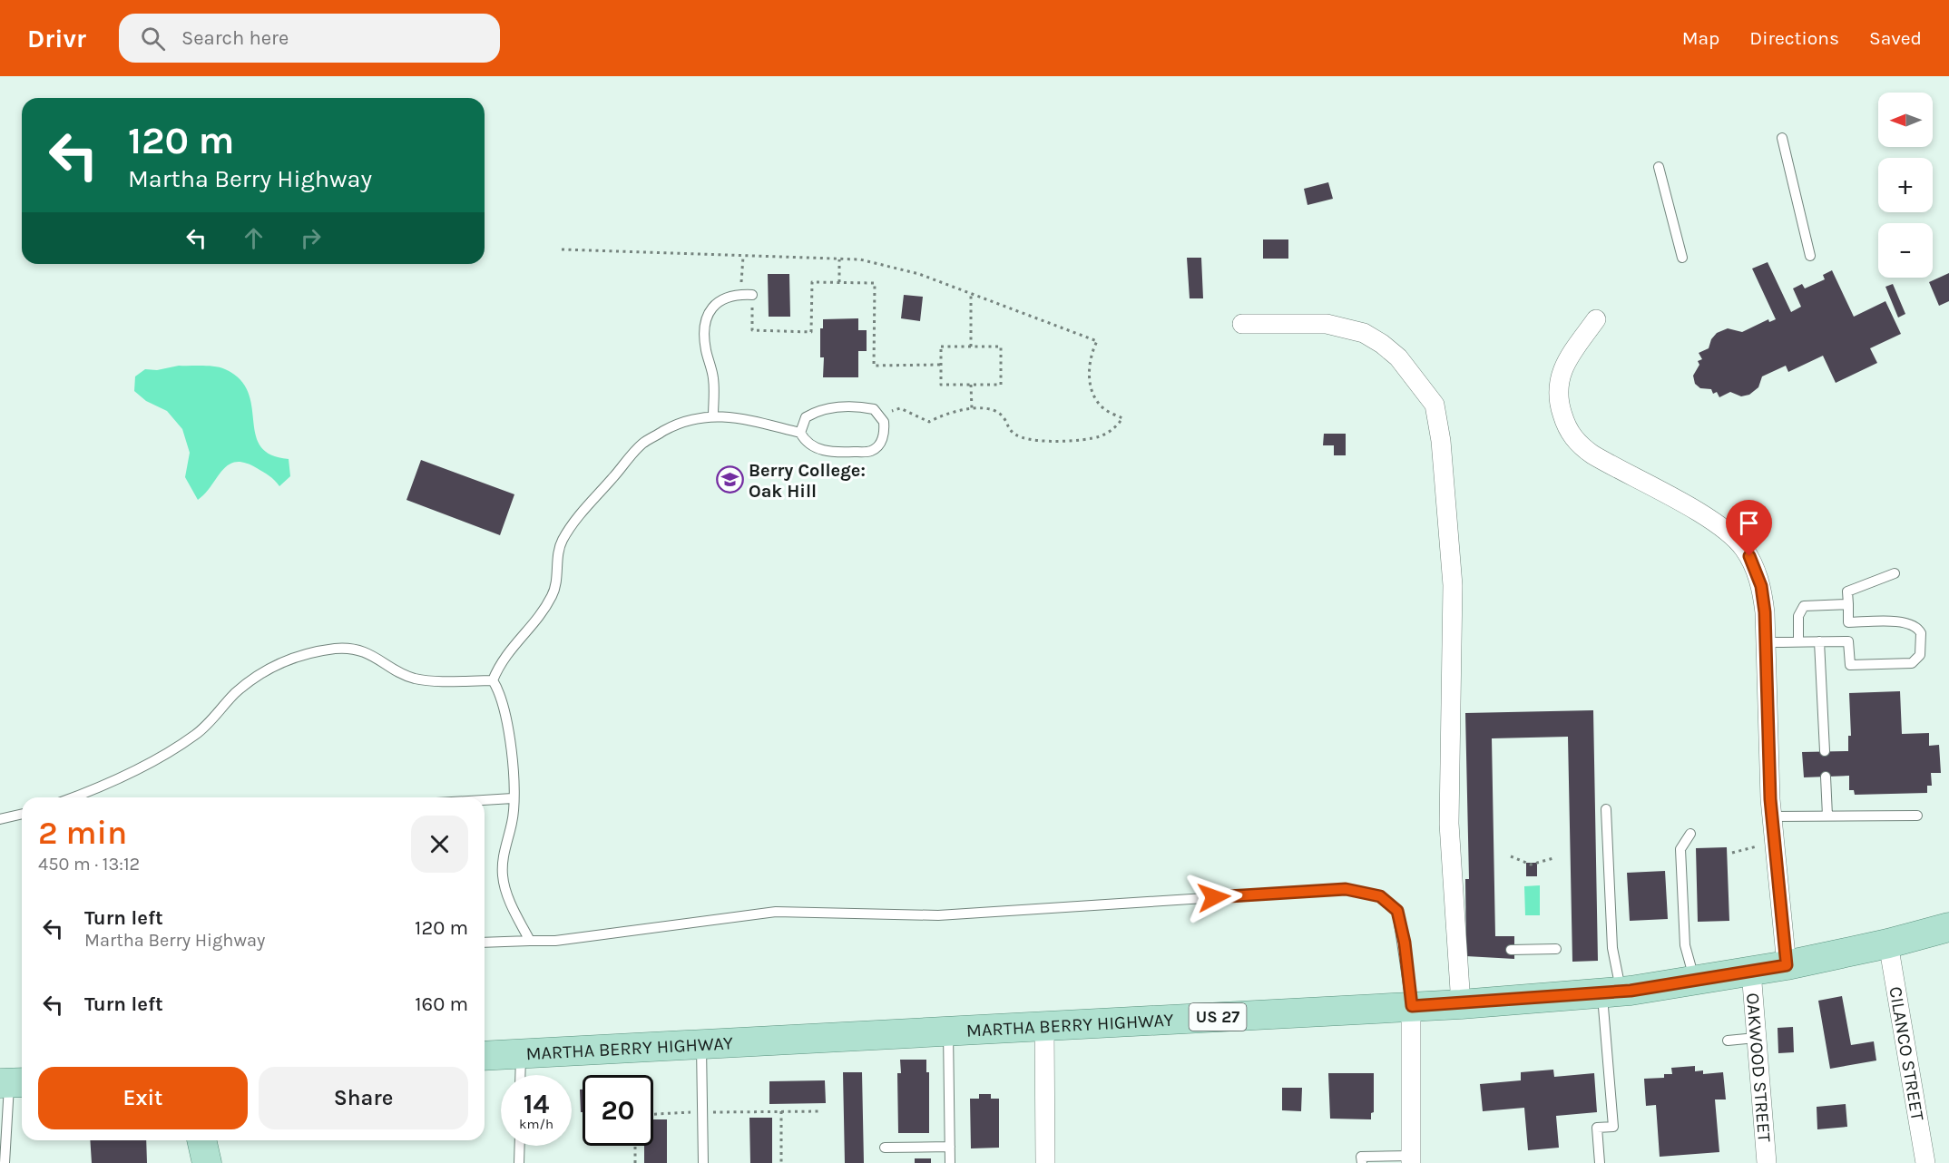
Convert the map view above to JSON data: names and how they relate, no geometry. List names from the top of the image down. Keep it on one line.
{"streets":{"main road":["US 27","MARTHA BERRY HIGHWAY"],"street":["CILANCO STREET","OAKWOOD STREET"]},"crossings":[["MARTHA BERRY HIGHWAY","CILANCO STREET"],["MARTHA BERRY HIGHWAY","OAKWOOD STREET"]],"places":{"school or university":["Berry College: Oak Hill"]},"north":"left","page":{"header":"Drivr","search":"Search here","nav":["Map","Directions","Saved"],"map_buttons":["+","−"],"turn":["120 m","Martha Berry Highway"],"heading":["2 min","450 m · 13:12"],"list":[{"name":"Turn left","note":"Martha Berry Highway","value":"120 m"},{"name":"Turn left","value":"160 m"}],"buttons":["Exit","Share"],"speed":"14 km/h","limit":"20"}}
